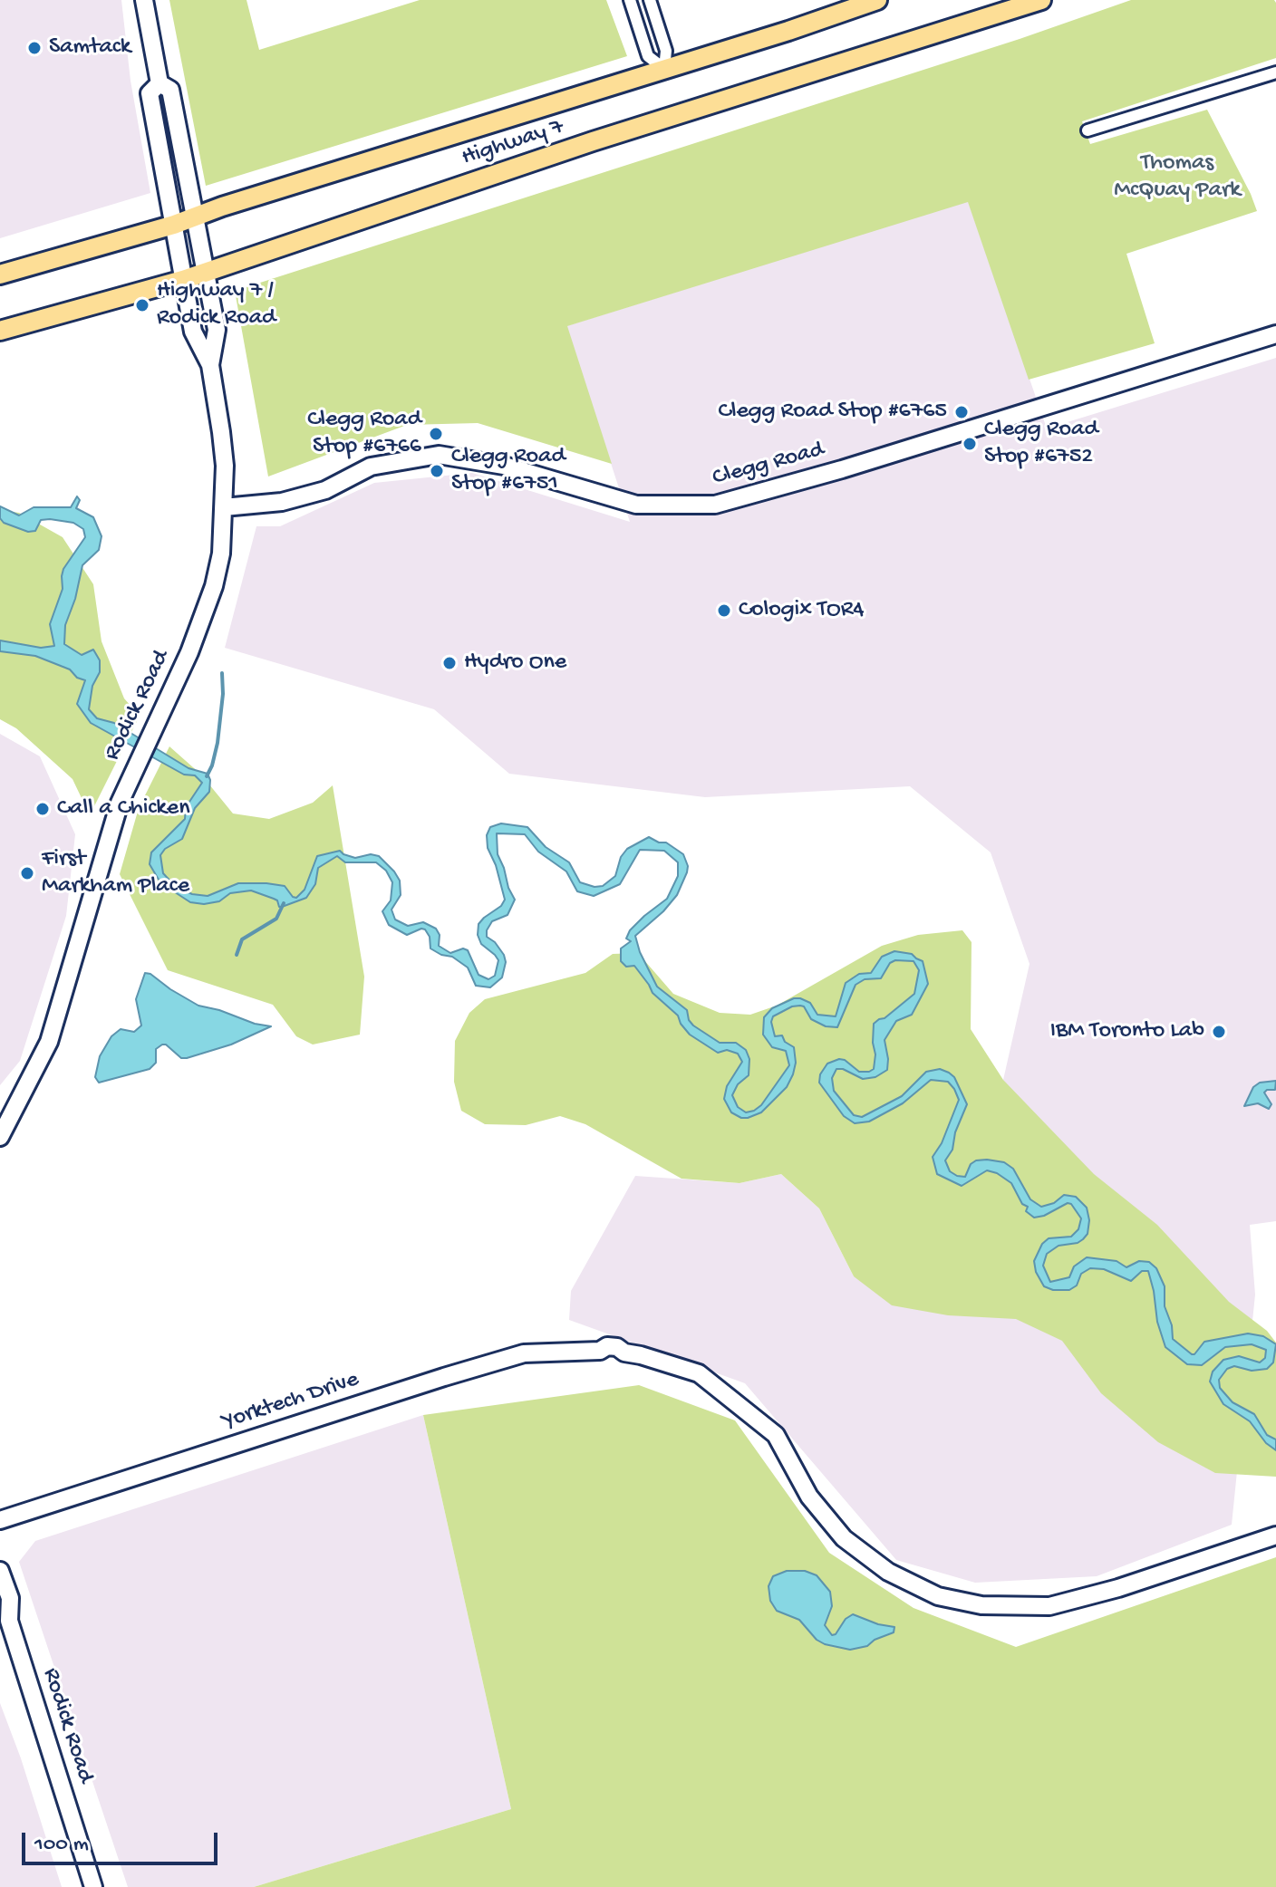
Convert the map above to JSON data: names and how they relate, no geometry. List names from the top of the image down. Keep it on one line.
{"streets":{"main road":["Highway 7"],"street":["Clegg Road","Rodick Road","Yorktech Drive"]},"crossings":[["Highway 7","Rodick Road"],["Clegg Road","Rodick Road"]],"parks":["Thomas McQuay Park"],"places":["Samtack","Highway 7 / Rodick Road","Clegg Road Stop #6765","Clegg Road Stop #6766","Clegg Road Stop #6752","Clegg Road Stop #6751","Cologix TOR4","Hydro One","Call a Chicken","First Markham Place","IBM Toronto Lab"],"scale_bar":"100 m"}
